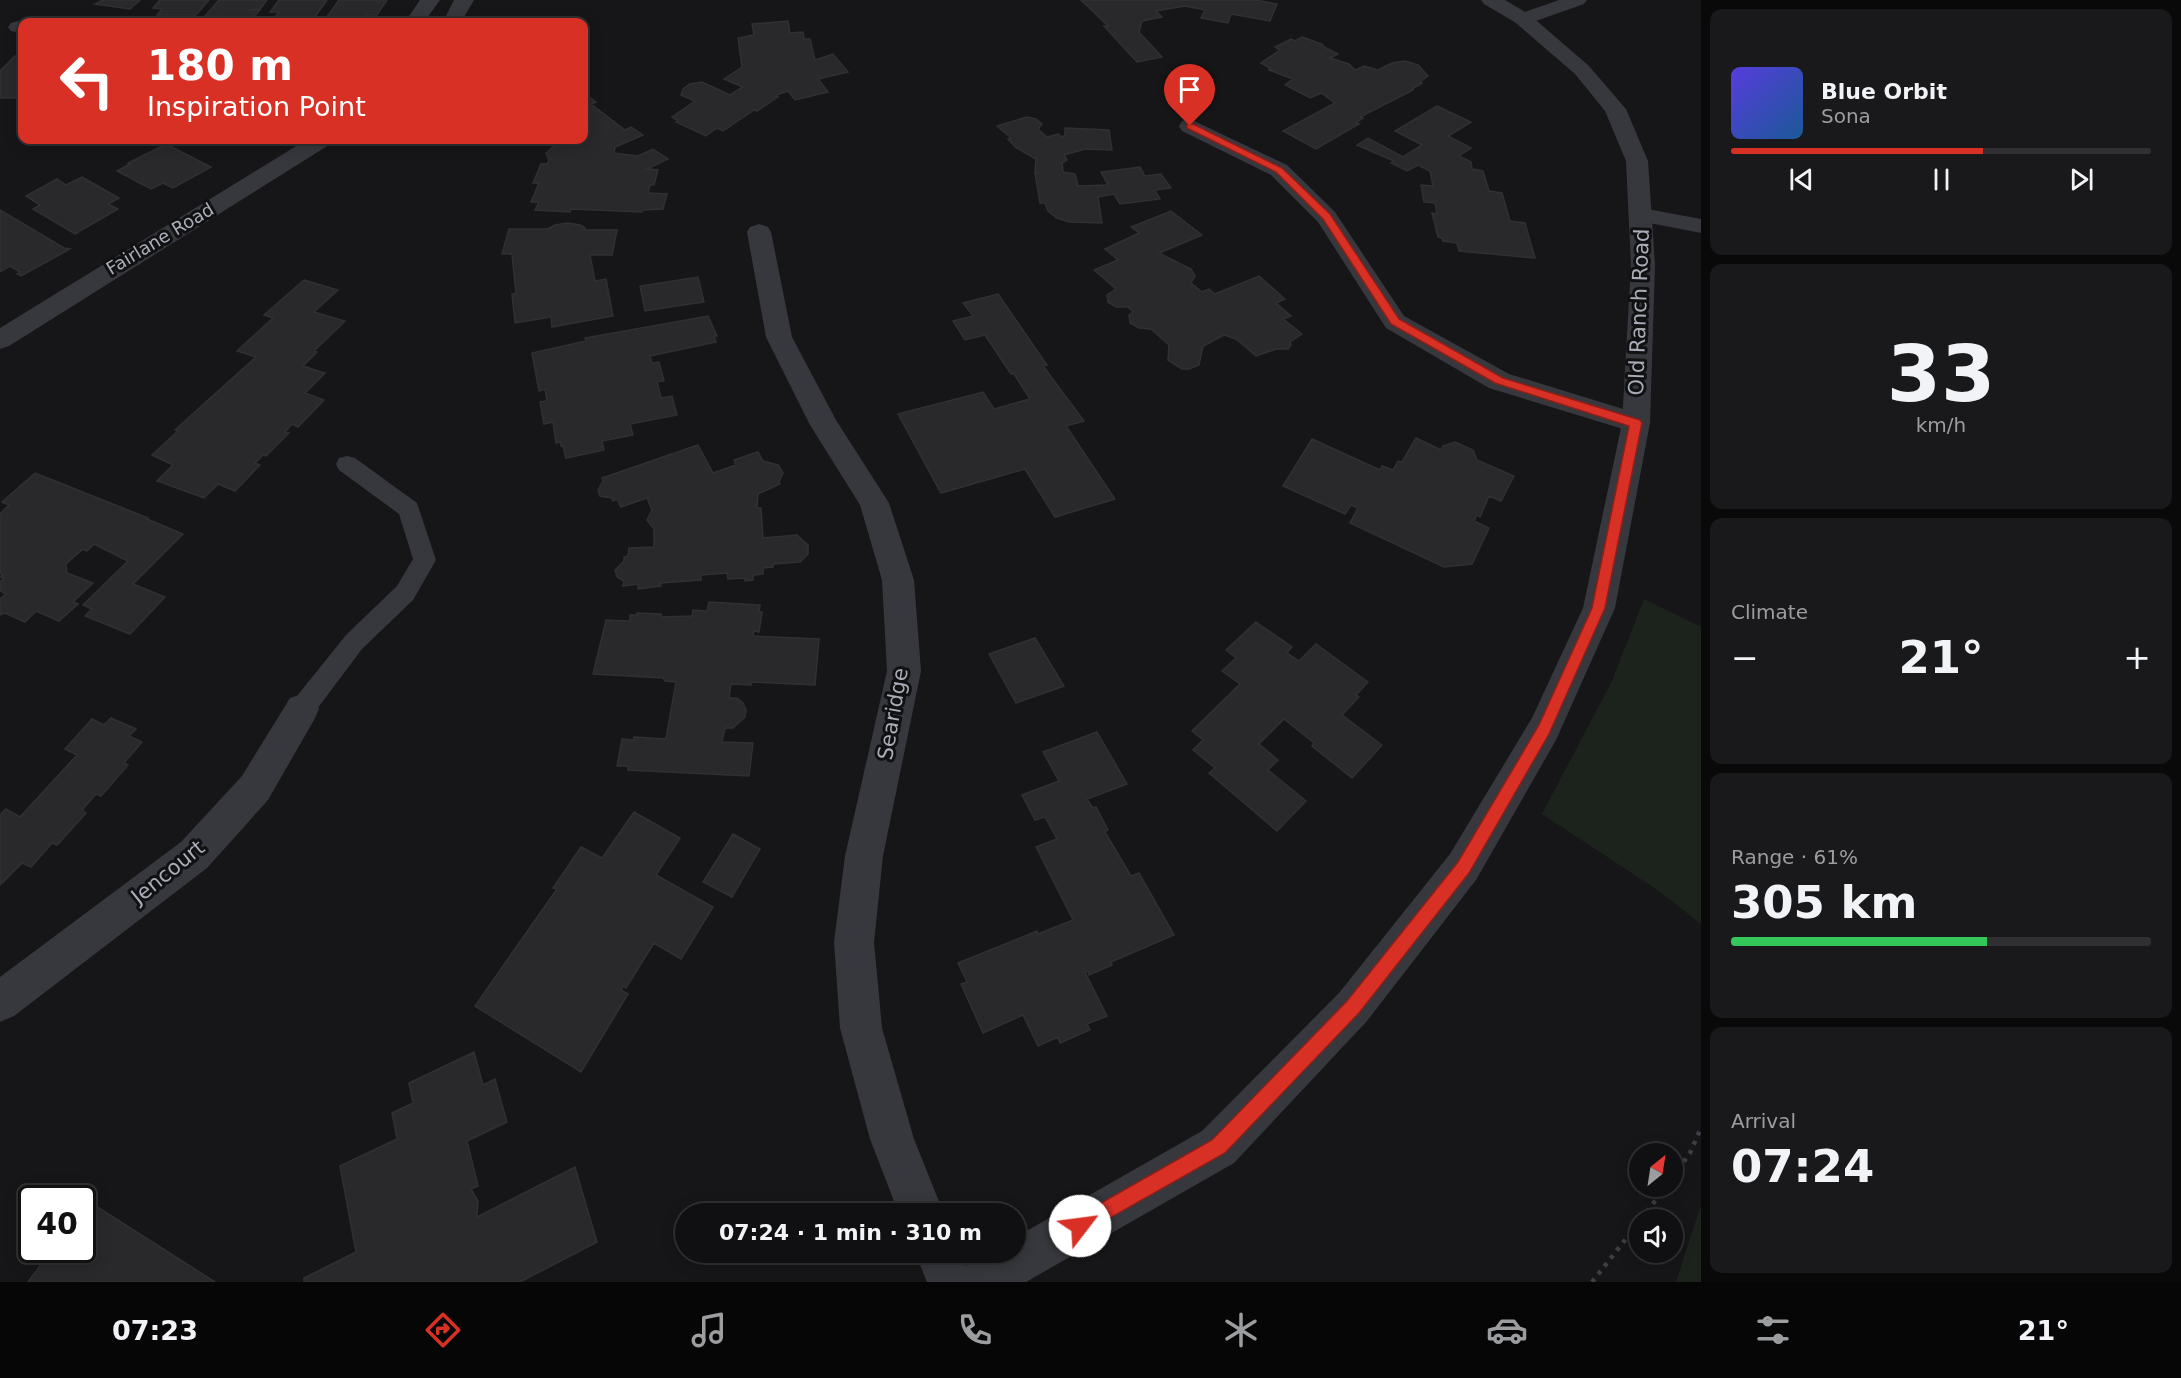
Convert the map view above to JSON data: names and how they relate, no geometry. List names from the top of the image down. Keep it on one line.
{"streets":{"street":["Fairlane Road","Old Ranch Road","Searidge","Jencourt"]},"north":"top right","page":{"turn":["180 m","Inspiration Point"],"song":["Blue Orbit","Sona"],"tile":[["33","km/h"],"Climate",["Range · 61%","305 km"],["Arrival","07:24"]],"heat":["−","21°","+"],"limit":"40","trip":"07:24 · 1 min · 310 m","tabs":["07:23","21°"]}}
